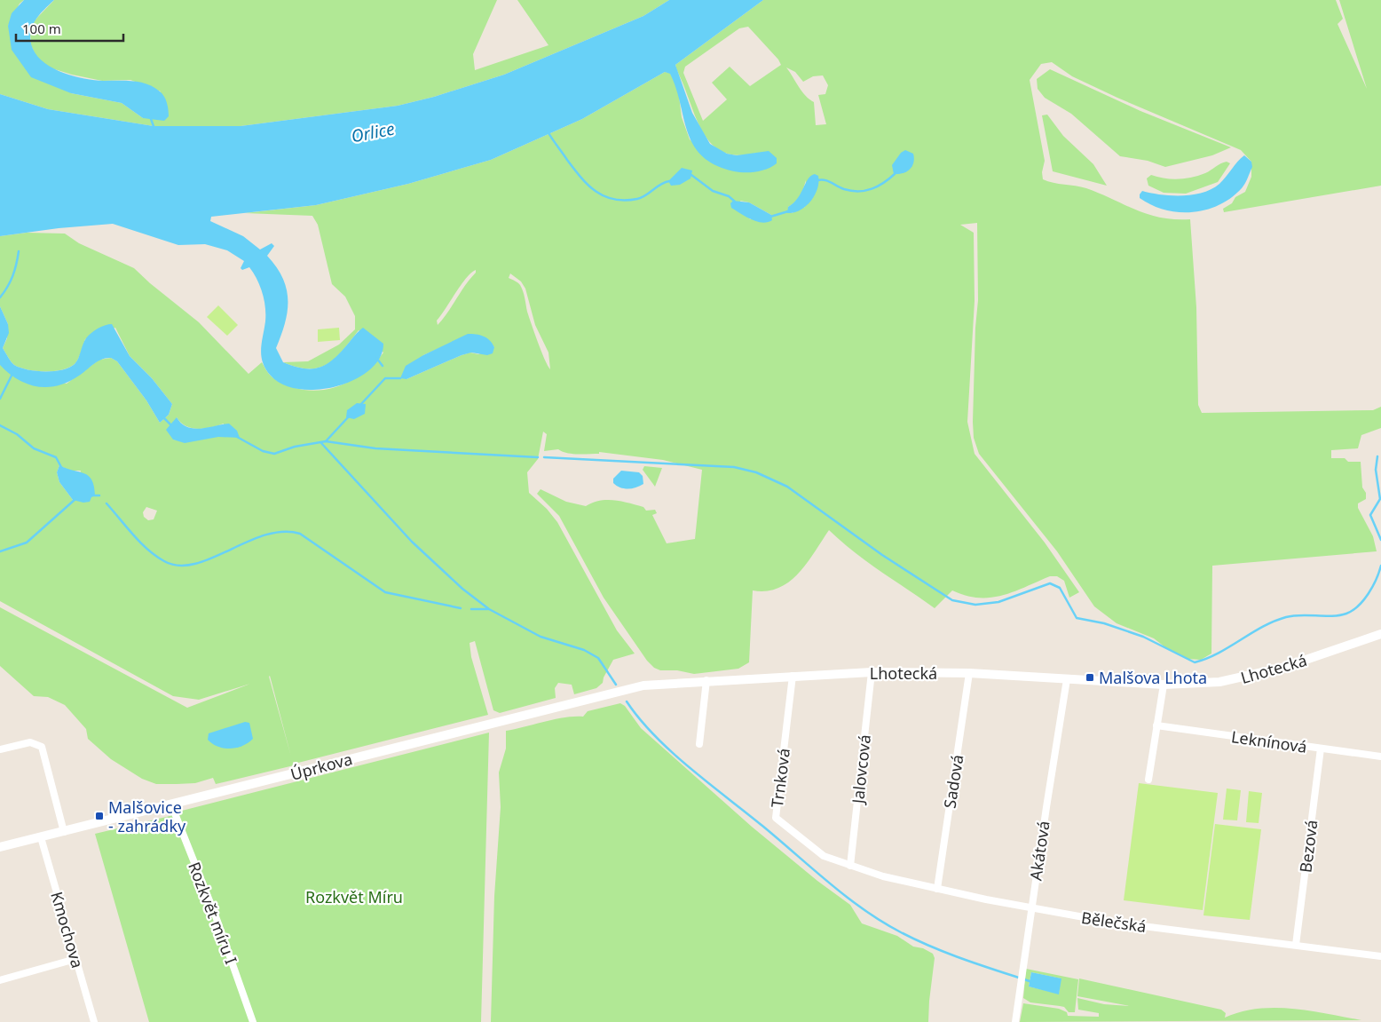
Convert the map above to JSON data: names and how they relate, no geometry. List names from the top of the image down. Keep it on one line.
{"streets":{"street":["Lhotecká","Leknínová","Úprkova","Jalovcová","Trnková","Sadová","Bezová","Akátová","Rozkvět míru I","Bělečská","Kmochova"]},"crossings":[["Lhotecká","Úprkova"],["Lhotecká","Jalovcová"],["Lhotecká","Trnková"],["Lhotecká","Sadová"],["Lhotecká","Akátová"],["Leknínová","Bezová"],["Úprkova","Rozkvět míru I"],["Úprkova","Kmochova"],["Jalovcová","Trnková"],["Jalovcová","Bělečská"],["Trnková","Bělečská"],["Sadová","Bělečská"],["Bezová","Bělečská"],["Akátová","Bělečská"]],"water":["Orlice"],"parks":["Rozkvět Míru"],"places":{"transit":["Malšova Lhota","Malšovice - zahrádky"]},"scale_bar":"100 m"}
